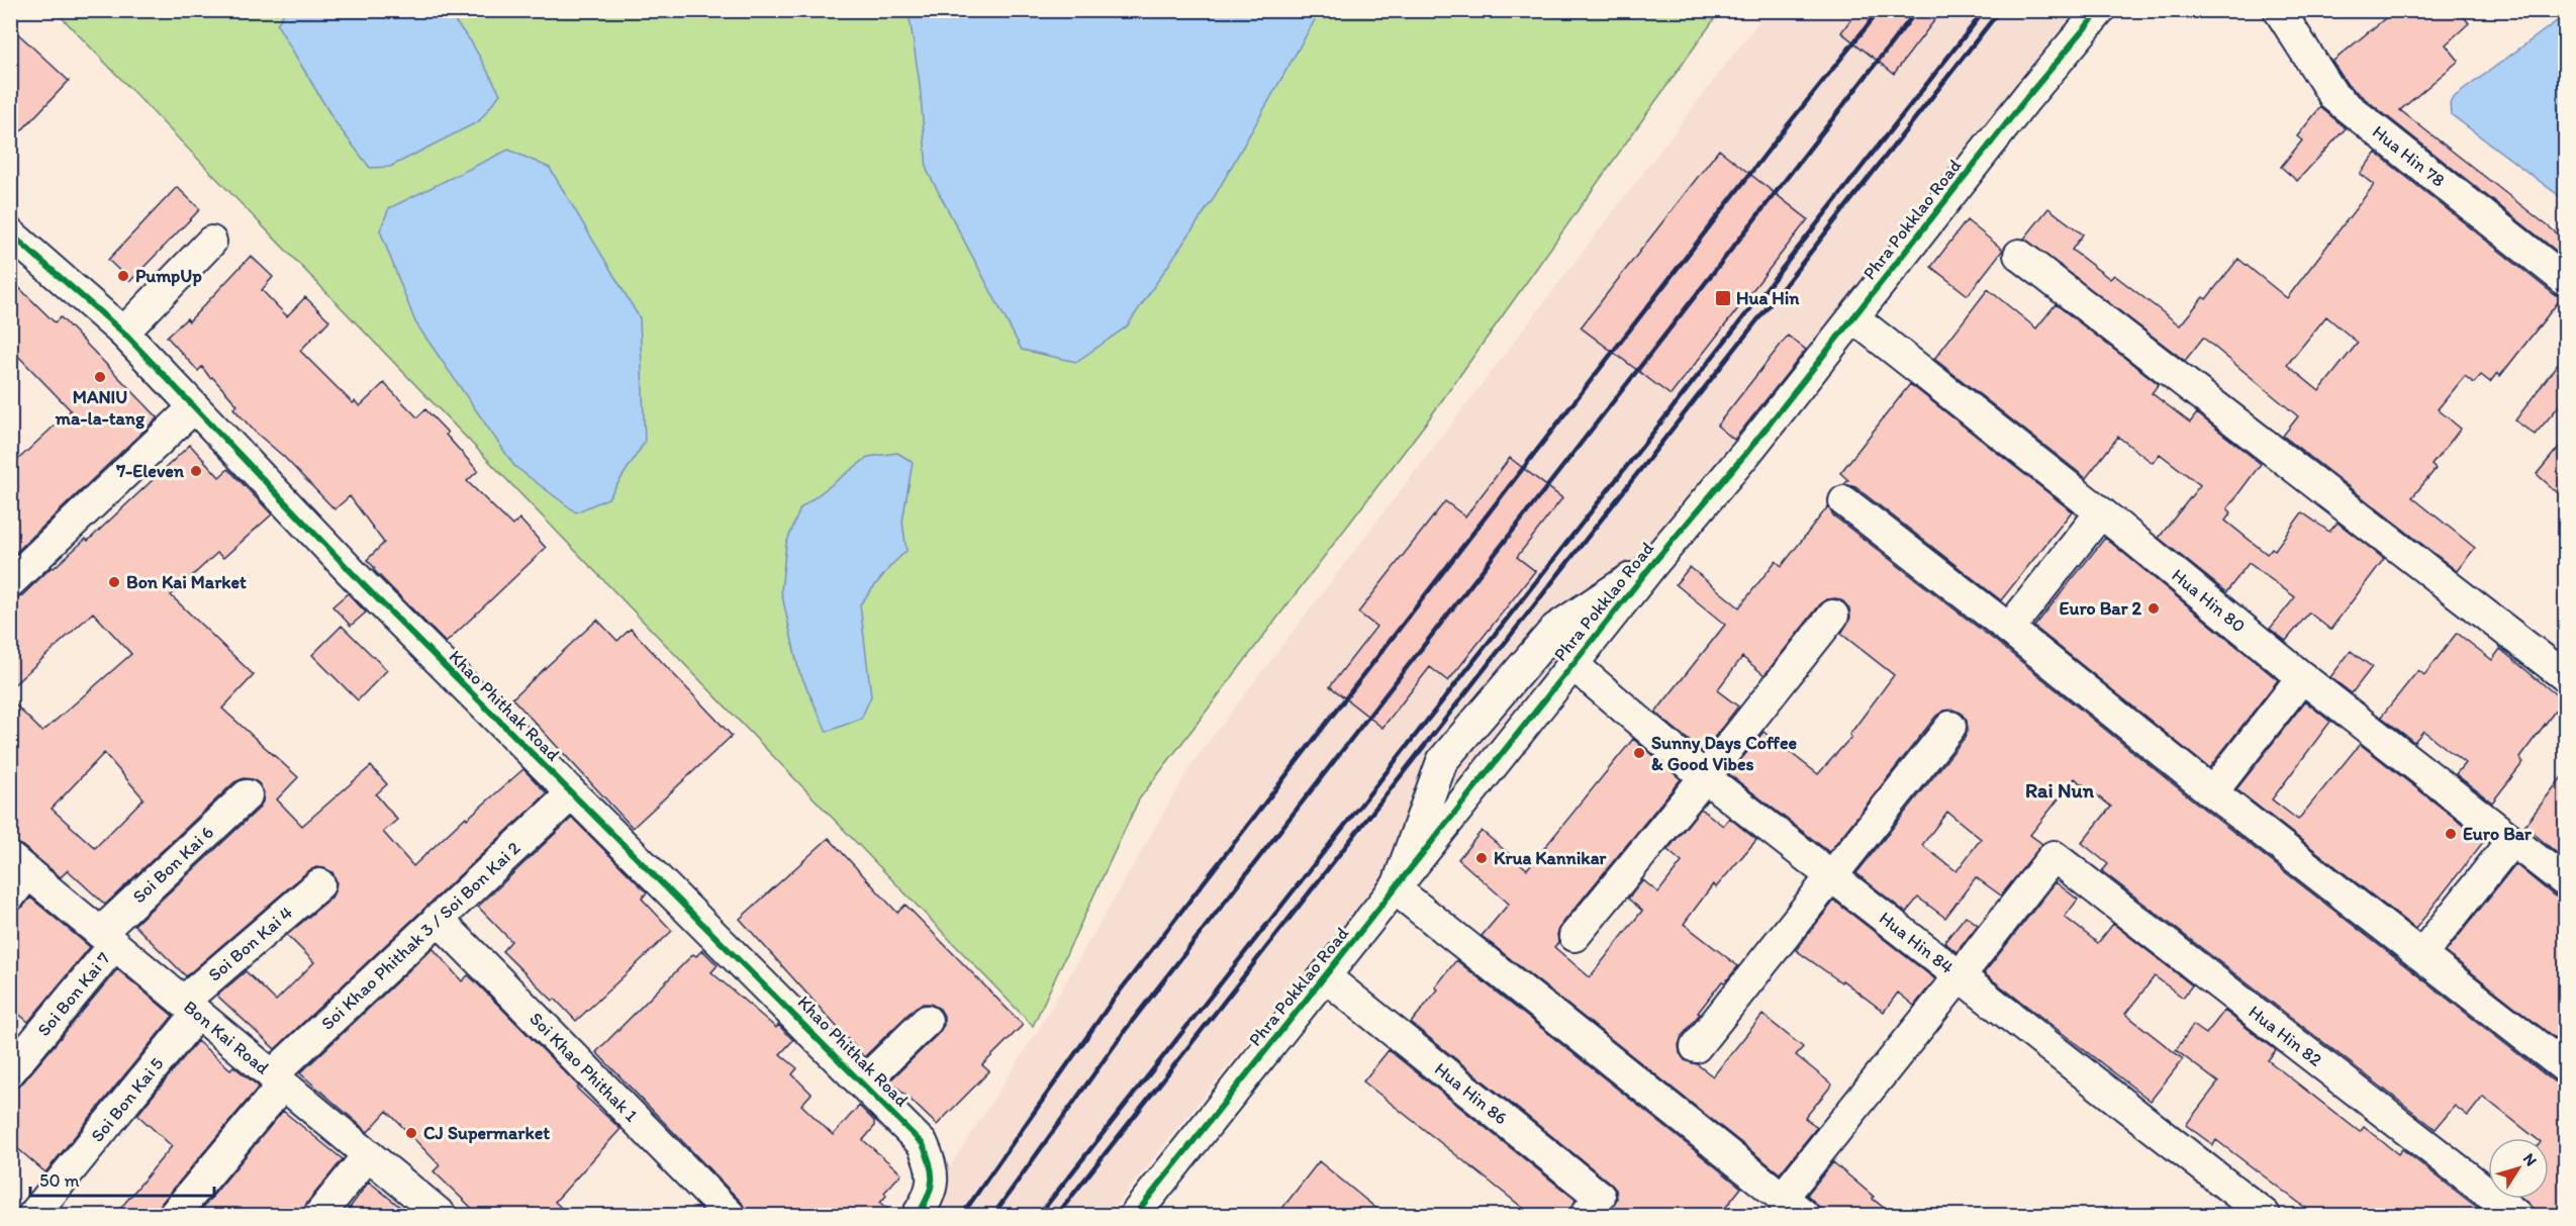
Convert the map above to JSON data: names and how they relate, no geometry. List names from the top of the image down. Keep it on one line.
{"streets":{"street":["Hua Hin 78","Phra Pokklao Road","Hua Hin 80","Khao Phithak Road","Soi Bon Kai 6","Soi Khao Phithak 3 / Soi Bon Kai 2","Hua Hin 84","Soi Bon Kai 4","Soi Bon Kai 7","Hua Hin 82","Bon Kai Road","Soi Khao Phithak 1","Hua Hin 86","Soi Bon Kai 5"]},"crossings":[["Phra Pokklao Road","Hua Hin 80"],["Phra Pokklao Road","Hua Hin 84"],["Phra Pokklao Road","Hua Hin 86"],["Khao Phithak Road","Soi Khao Phithak 3 / Soi Bon Kai 2"],["Soi Bon Kai 6","Soi Bon Kai 7"],["Soi Bon Kai 6","Bon Kai Road"],["Soi Khao Phithak 3 / Soi Bon Kai 2","Bon Kai Road"],["Soi Khao Phithak 3 / Soi Bon Kai 2","Soi Khao Phithak 1"],["Hua Hin 84","Hua Hin 82"],["Soi Bon Kai 4","Bon Kai Road"],["Soi Bon Kai 4","Soi Bon Kai 5"],["Soi Bon Kai 7","Bon Kai Road"],["Bon Kai Road","Soi Bon Kai 5"]],"districts":["Rai Nun"],"places":{"other":["PumpUp","MANIU ma-la-tang","7-Eleven","Bon Kai Market","Euro Bar 2","Sunny Days Coffee & Good Vibes","Euro Bar","Krua Kannikar","CJ Supermarket"],"transit":["Hua Hin"]},"scale_bar":"50 m","north":"top right"}
